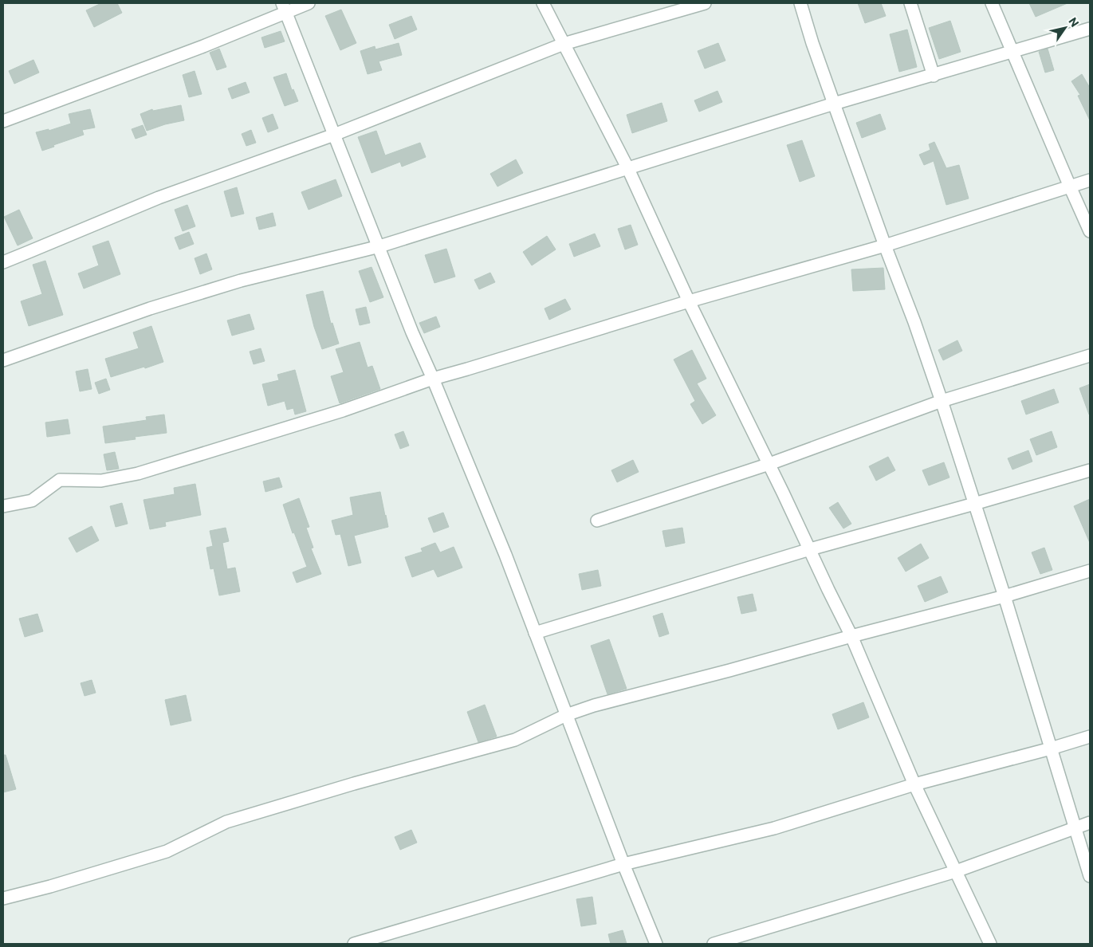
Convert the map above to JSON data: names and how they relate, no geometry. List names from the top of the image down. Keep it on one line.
{"north":"top right"}
